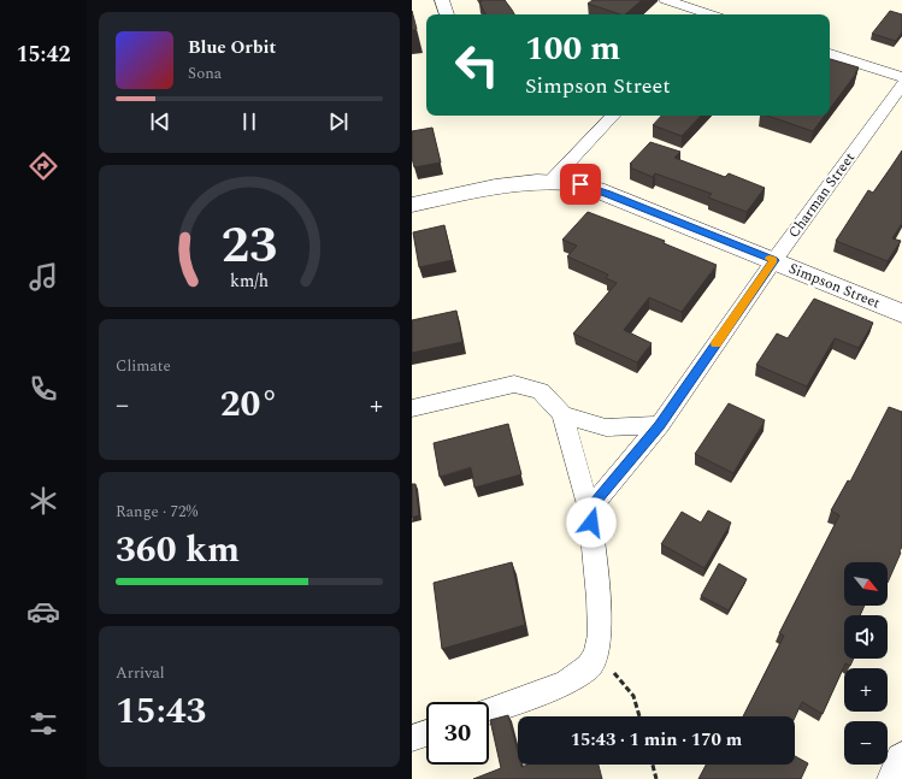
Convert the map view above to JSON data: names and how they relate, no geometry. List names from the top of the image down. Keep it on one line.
{"streets":{"street":["Charman Street","Simpson Street"]},"crossings":[["Charman Street","Simpson Street"]],"north":"bottom right","page":{"tabs":"15:42","turn":["100 m","Simpson Street"],"song":["Blue Orbit","Sona"],"tile":["Climate",["Range · 72%","360 km"],["Arrival","15:43"]],"heat":["−","20°","+"],"map_buttons":["+","−"],"limit":"30","trip":"15:43 · 1 min · 170 m","gauge":["23","km/h"]}}
